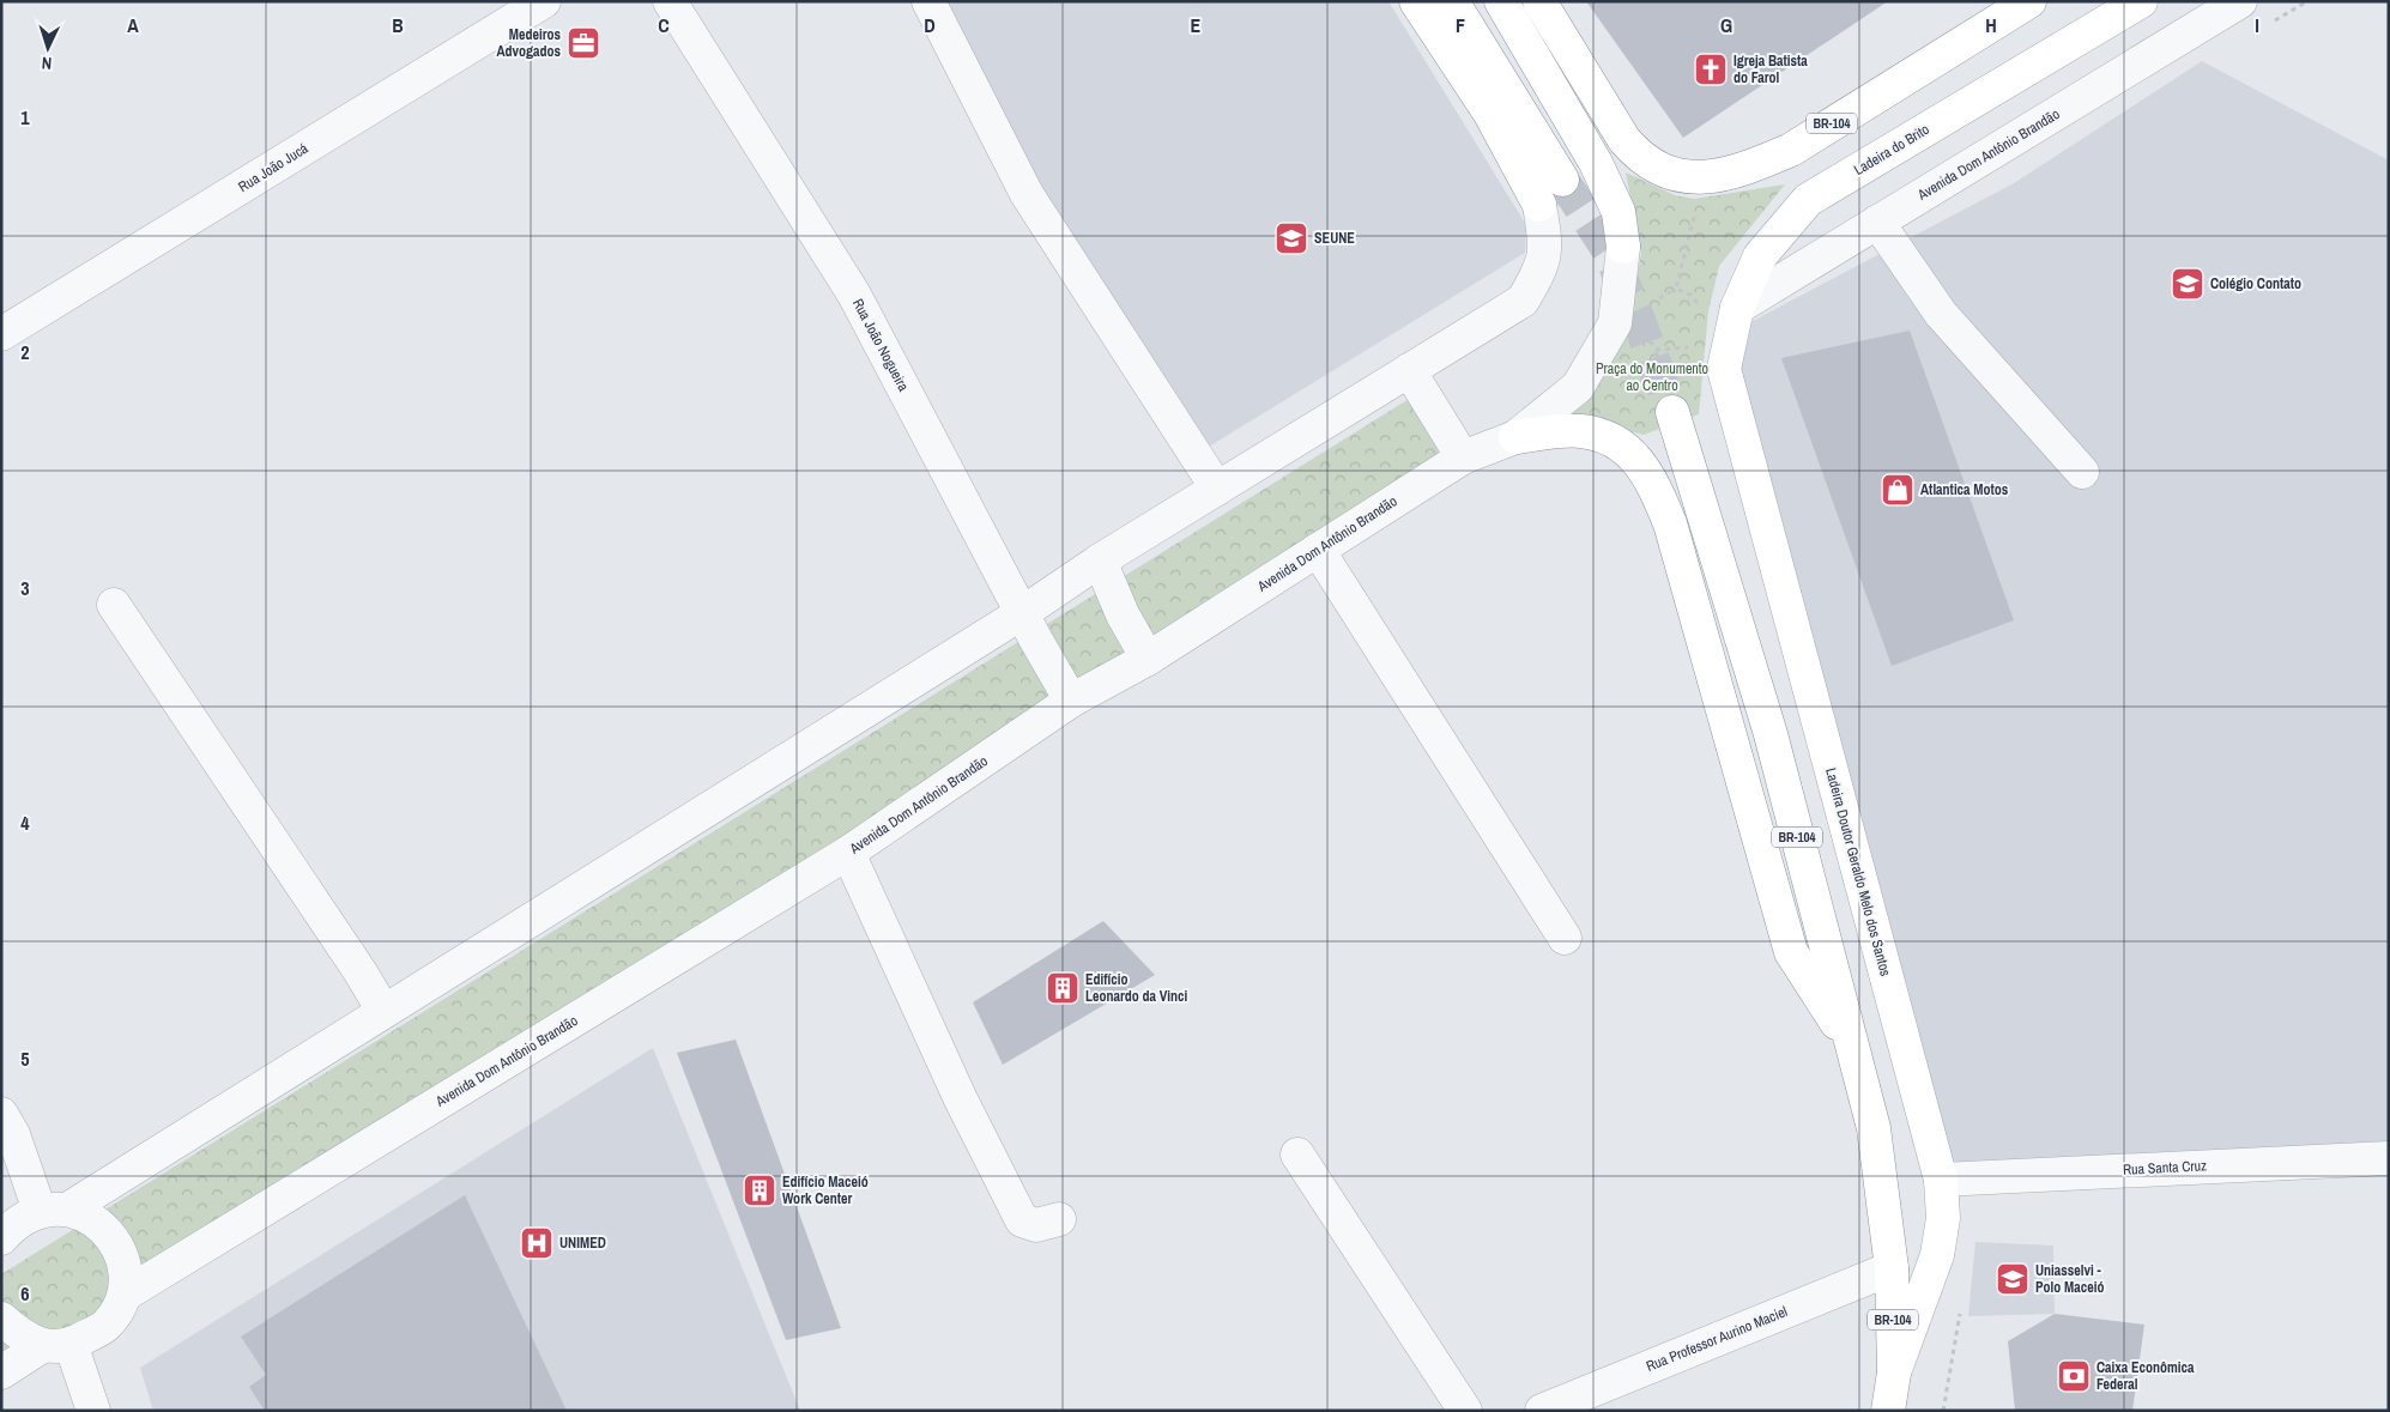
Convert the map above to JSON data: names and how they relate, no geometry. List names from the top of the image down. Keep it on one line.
{"streets":{"main road":["BR-104","Ladeira do Brito","Ladeira Doutor Geraldo Melo dos Santos"],"street":["Avenida Dom Antônio Brandão","Rua João Jucá","Rua João Nogueira","Rua Santa Cruz","Rua Professor Aurino Maciel"]},"crossings":[["BR-104","Ladeira Doutor Geraldo Melo dos Santos"],["BR-104","Rua Professor Aurino Maciel"],["Ladeira do Brito","Avenida Dom Antônio Brandão"],["Ladeira do Brito","Ladeira Doutor Geraldo Melo dos Santos"],["Avenida Dom Antônio Brandão","Rua João Nogueira"],["Ladeira Doutor Geraldo Melo dos Santos","Rua Santa Cruz"]],"parks":["Praça do Monumento ao Centro"],"places":{"office":["Medeiros Advogados"],"church":["Igreja Batista do Farol"],"school or university":["SEUNE","Colégio Contato","Uniasselvi - Polo Maceió"],"shop":["Atlantica Motos"],"building":["Edifício Leonardo da Vinci","Edifício Maceió Work Center"],"hospital":["UNIMED"],"bank":["Caixa Econômica Federal"]},"north":"bottom","grid":{"columns":["A","B","C","D","E","F","G","H","I"],"rows":["1","2","3","4","5","6"]}}
